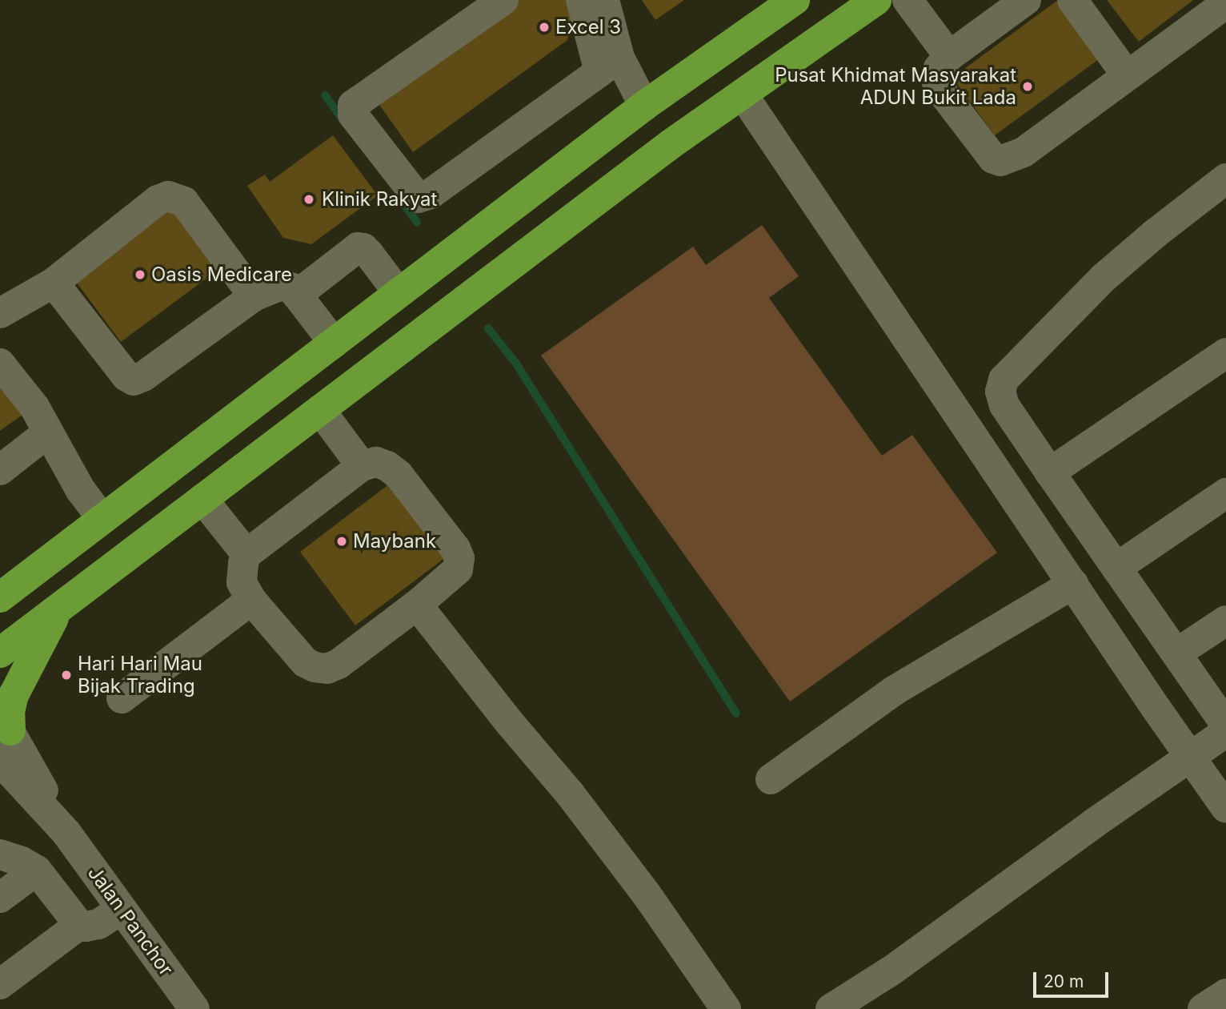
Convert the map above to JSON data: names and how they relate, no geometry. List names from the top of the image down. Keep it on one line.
{"streets":{"street":["Jalan Panchor"]},"places":["Excel 3","Pusat Khidmat Masyarakat ADUN Bukit Lada","Klinik Rakyat","Oasis Medicare","Maybank","Hari Hari Mau Bijak Trading"],"scale_bar":"20 m"}
